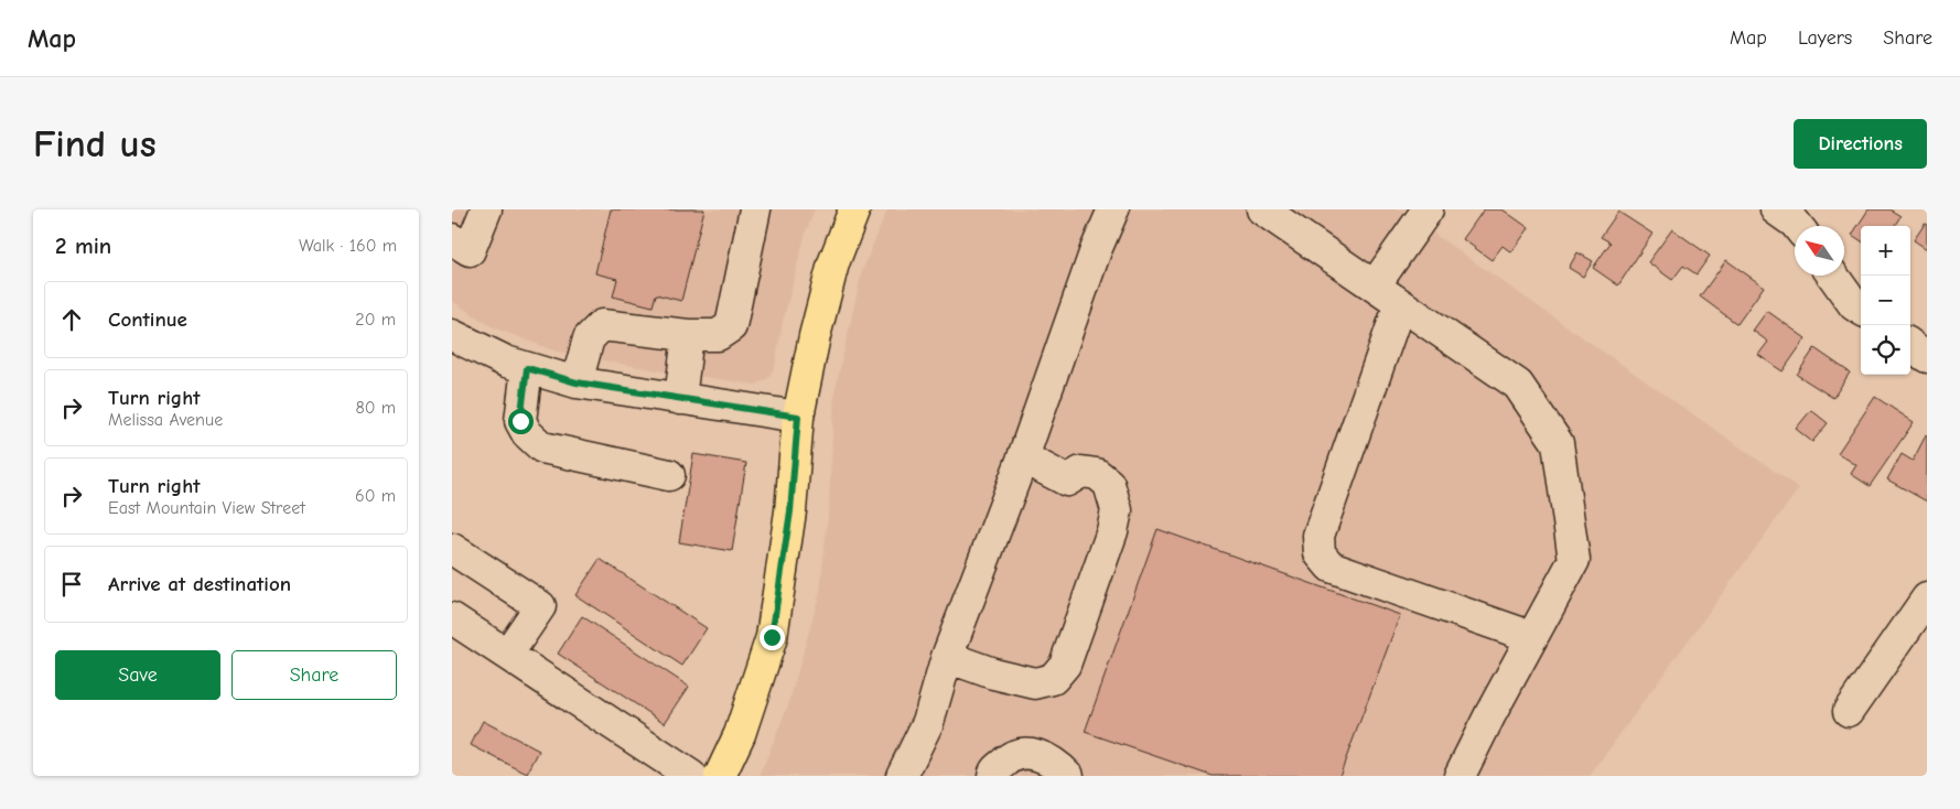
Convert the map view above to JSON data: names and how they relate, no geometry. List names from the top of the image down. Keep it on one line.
{"north":"top left","page":{"header":"Map","nav":["Map","Layers","Share"],"buttons":["Directions",["Save","Share"]],"title":"Find us","heading":["2 min","Walk · 160 m"],"map_buttons":["+","−"],"list":[["Continue","20 m"],["Turn right","Melissa Avenue","80 m"],["Turn right","East Mountain View Street","60 m"],"Arrive at destination"]}}
